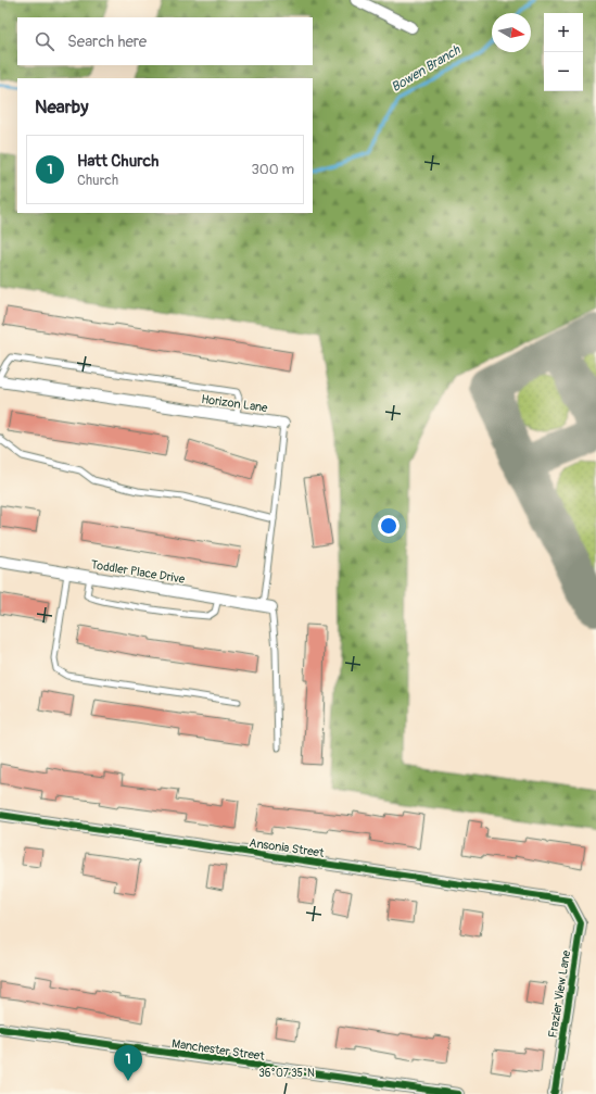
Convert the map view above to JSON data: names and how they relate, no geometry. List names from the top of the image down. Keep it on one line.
{"streets":{"street":["Horizon Lane","Toddler Place Drive","Ansonia Street","Frazier View Lane","Manchester Street"]},"crossings":[["Horizon Lane","Toddler Place Drive"],["Ansonia Street","Frazier View Lane"]],"water":["Bowen Branch"],"north":"right","page":{"map_buttons":["+","−"],"search":"Search here","heading":"Nearby","list":[{"mark":"1","name":"Hatt Church","note":"Church","value":"300 m"}],"pins":"1"},"coordinates":["36°07'35\"N"]}
